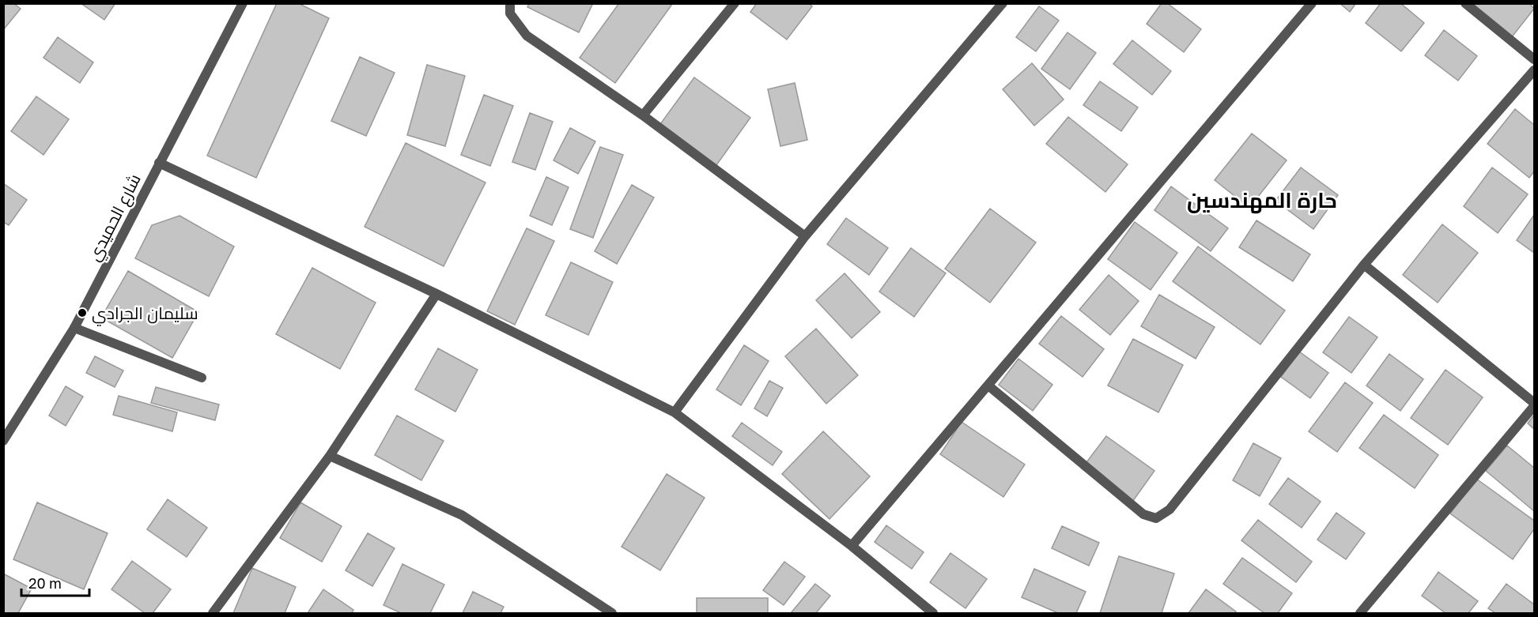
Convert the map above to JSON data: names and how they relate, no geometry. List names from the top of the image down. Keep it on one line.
{"streets":{"street":["شارع الحميدي"]},"districts":["حارة المهندسين"],"places":["سليمان الجرادي"],"scale_bar":"20 m"}
